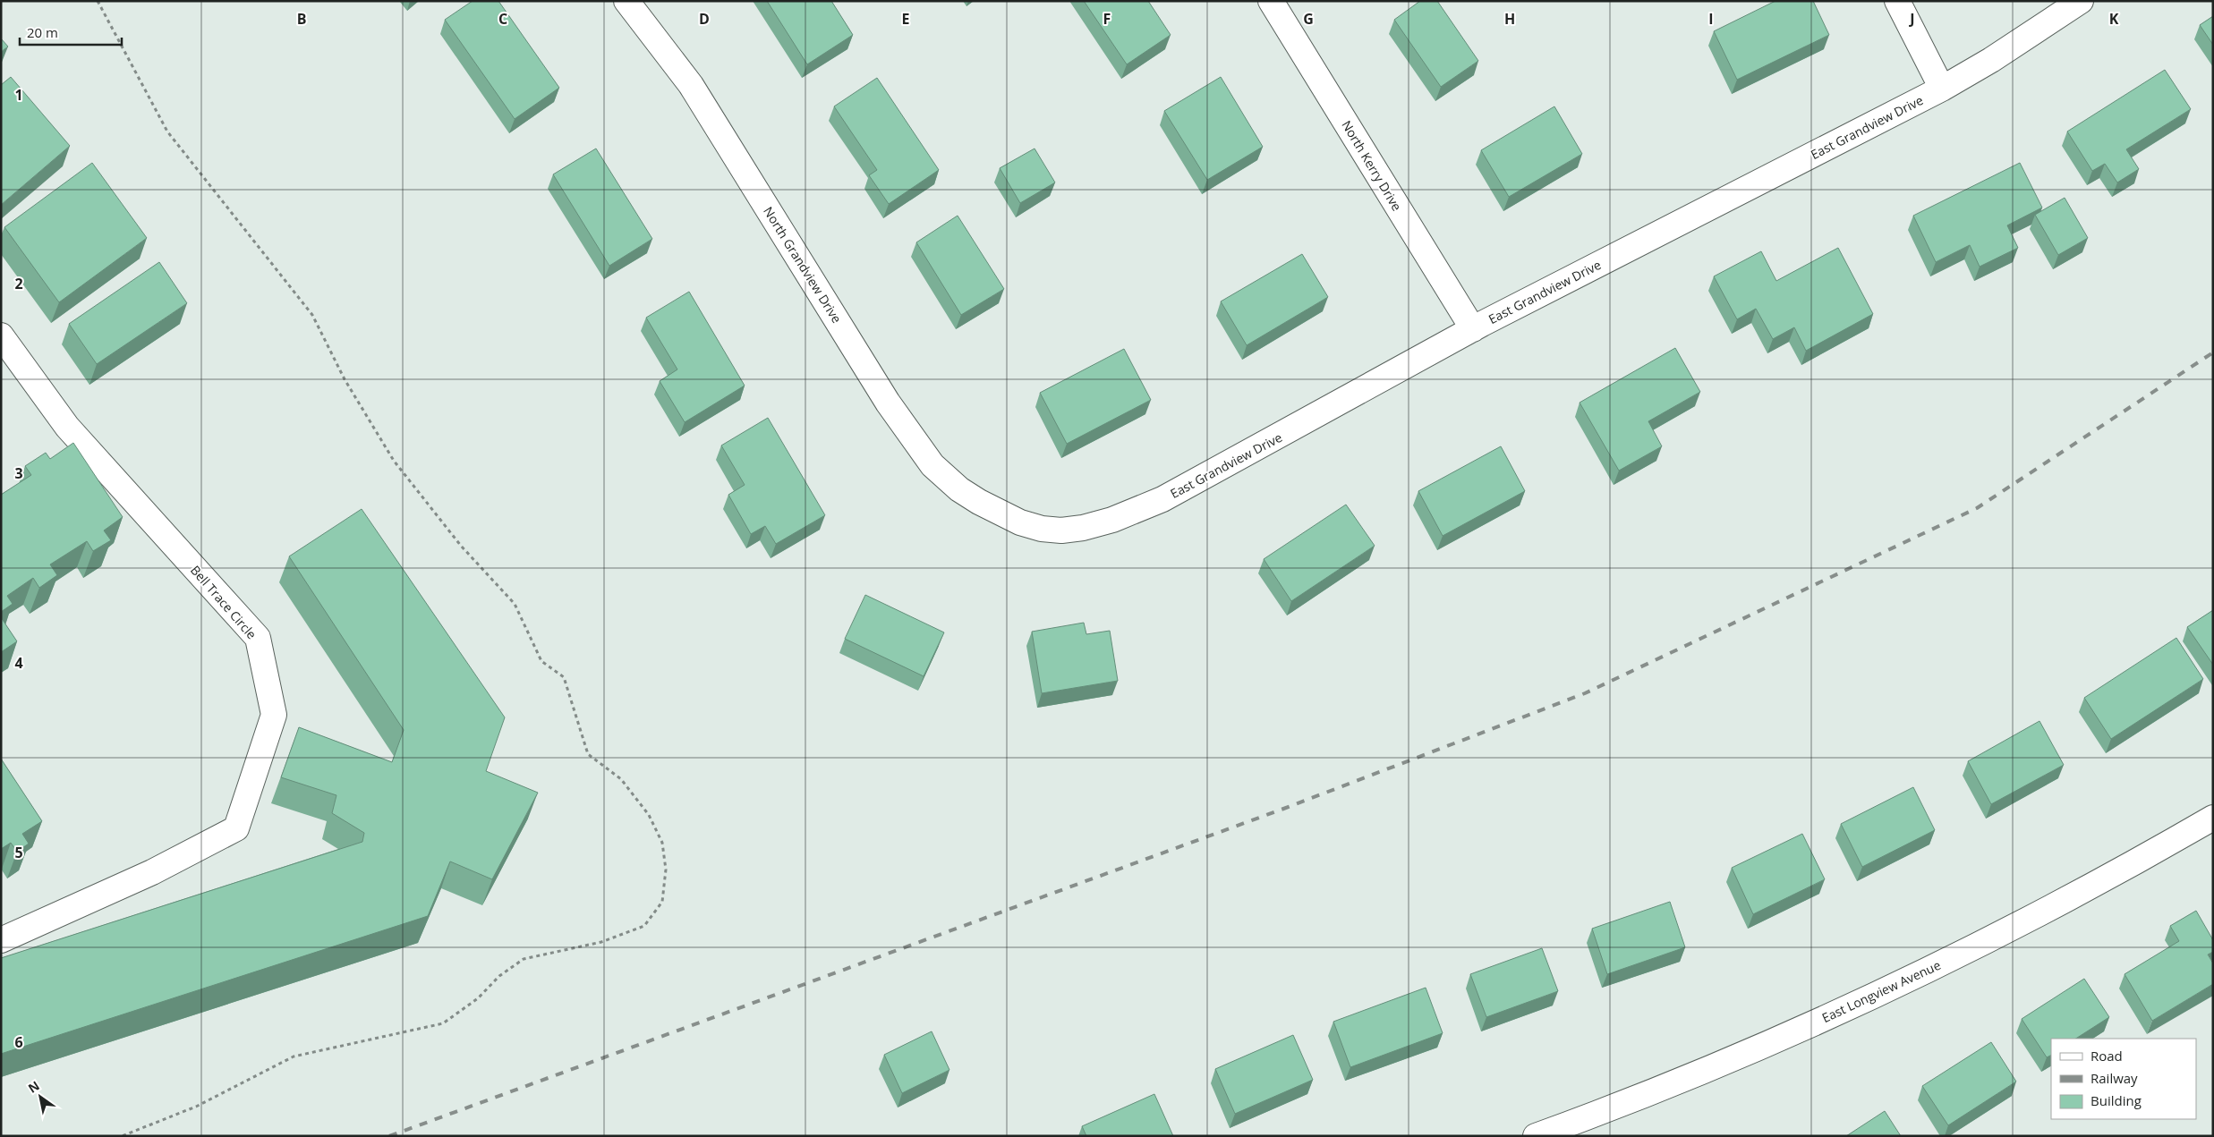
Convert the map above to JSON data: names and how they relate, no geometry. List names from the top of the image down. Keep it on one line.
{"streets":{"street":["East Grandview Drive","North Kerry Drive","North Grandview Drive","Bell Trace Circle","East Longview Avenue"]},"crossings":[["East Grandview Drive","North Kerry Drive"],["East Grandview Drive","North Grandview Drive"]],"legend":["Road","Railway","Building"],"scale_bar":"20 m","north":"top left","grid":{"columns":["B","C","D","E","F","G","H","I","J","K"],"rows":["1","2","3","4","5","6"]}}
